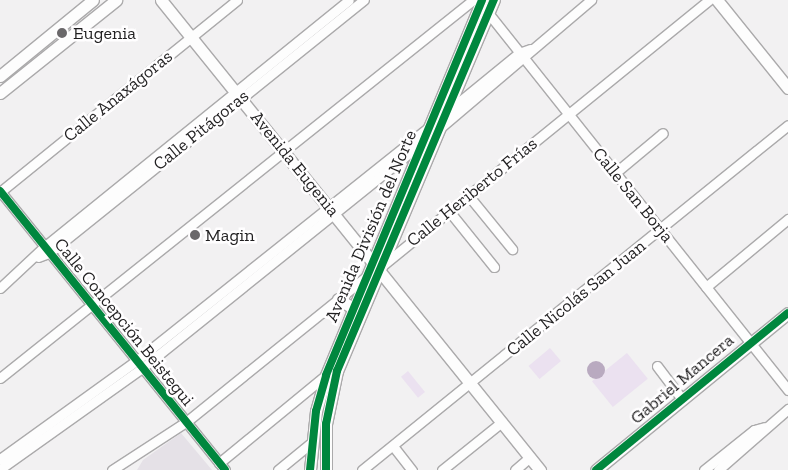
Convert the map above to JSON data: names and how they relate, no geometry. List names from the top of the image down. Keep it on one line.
{"streets":{"main road":["Avenida Eugenia","Avenida División del Norte","Gabriel Mancera"],"street":["Calle Anaxágoras","Calle Pitágoras","Calle Heriberto Frías","Calle San Borja","Calle Nicolás San Juan","Calle Concepción Beistegui"]},"crossings":[["Calle Anaxágoras","Avenida Eugenia"],["Calle Anaxágoras","Calle Concepción Beistegui"],["Calle Pitágoras","Avenida Eugenia"],["Calle Pitágoras","Calle Concepción Beistegui"],["Avenida Eugenia","Calle Heriberto Frías"],["Avenida Eugenia","Avenida División del Norte"],["Avenida Eugenia","Calle Nicolás San Juan"],["Calle Heriberto Frías","Calle San Borja"],["Calle Heriberto Frías","Avenida División del Norte"],["Calle San Borja","Avenida División del Norte"],["Calle San Borja","Calle Nicolás San Juan"],["Calle San Borja","Gabriel Mancera"]],"places":["Eugenia","Magin"]}
